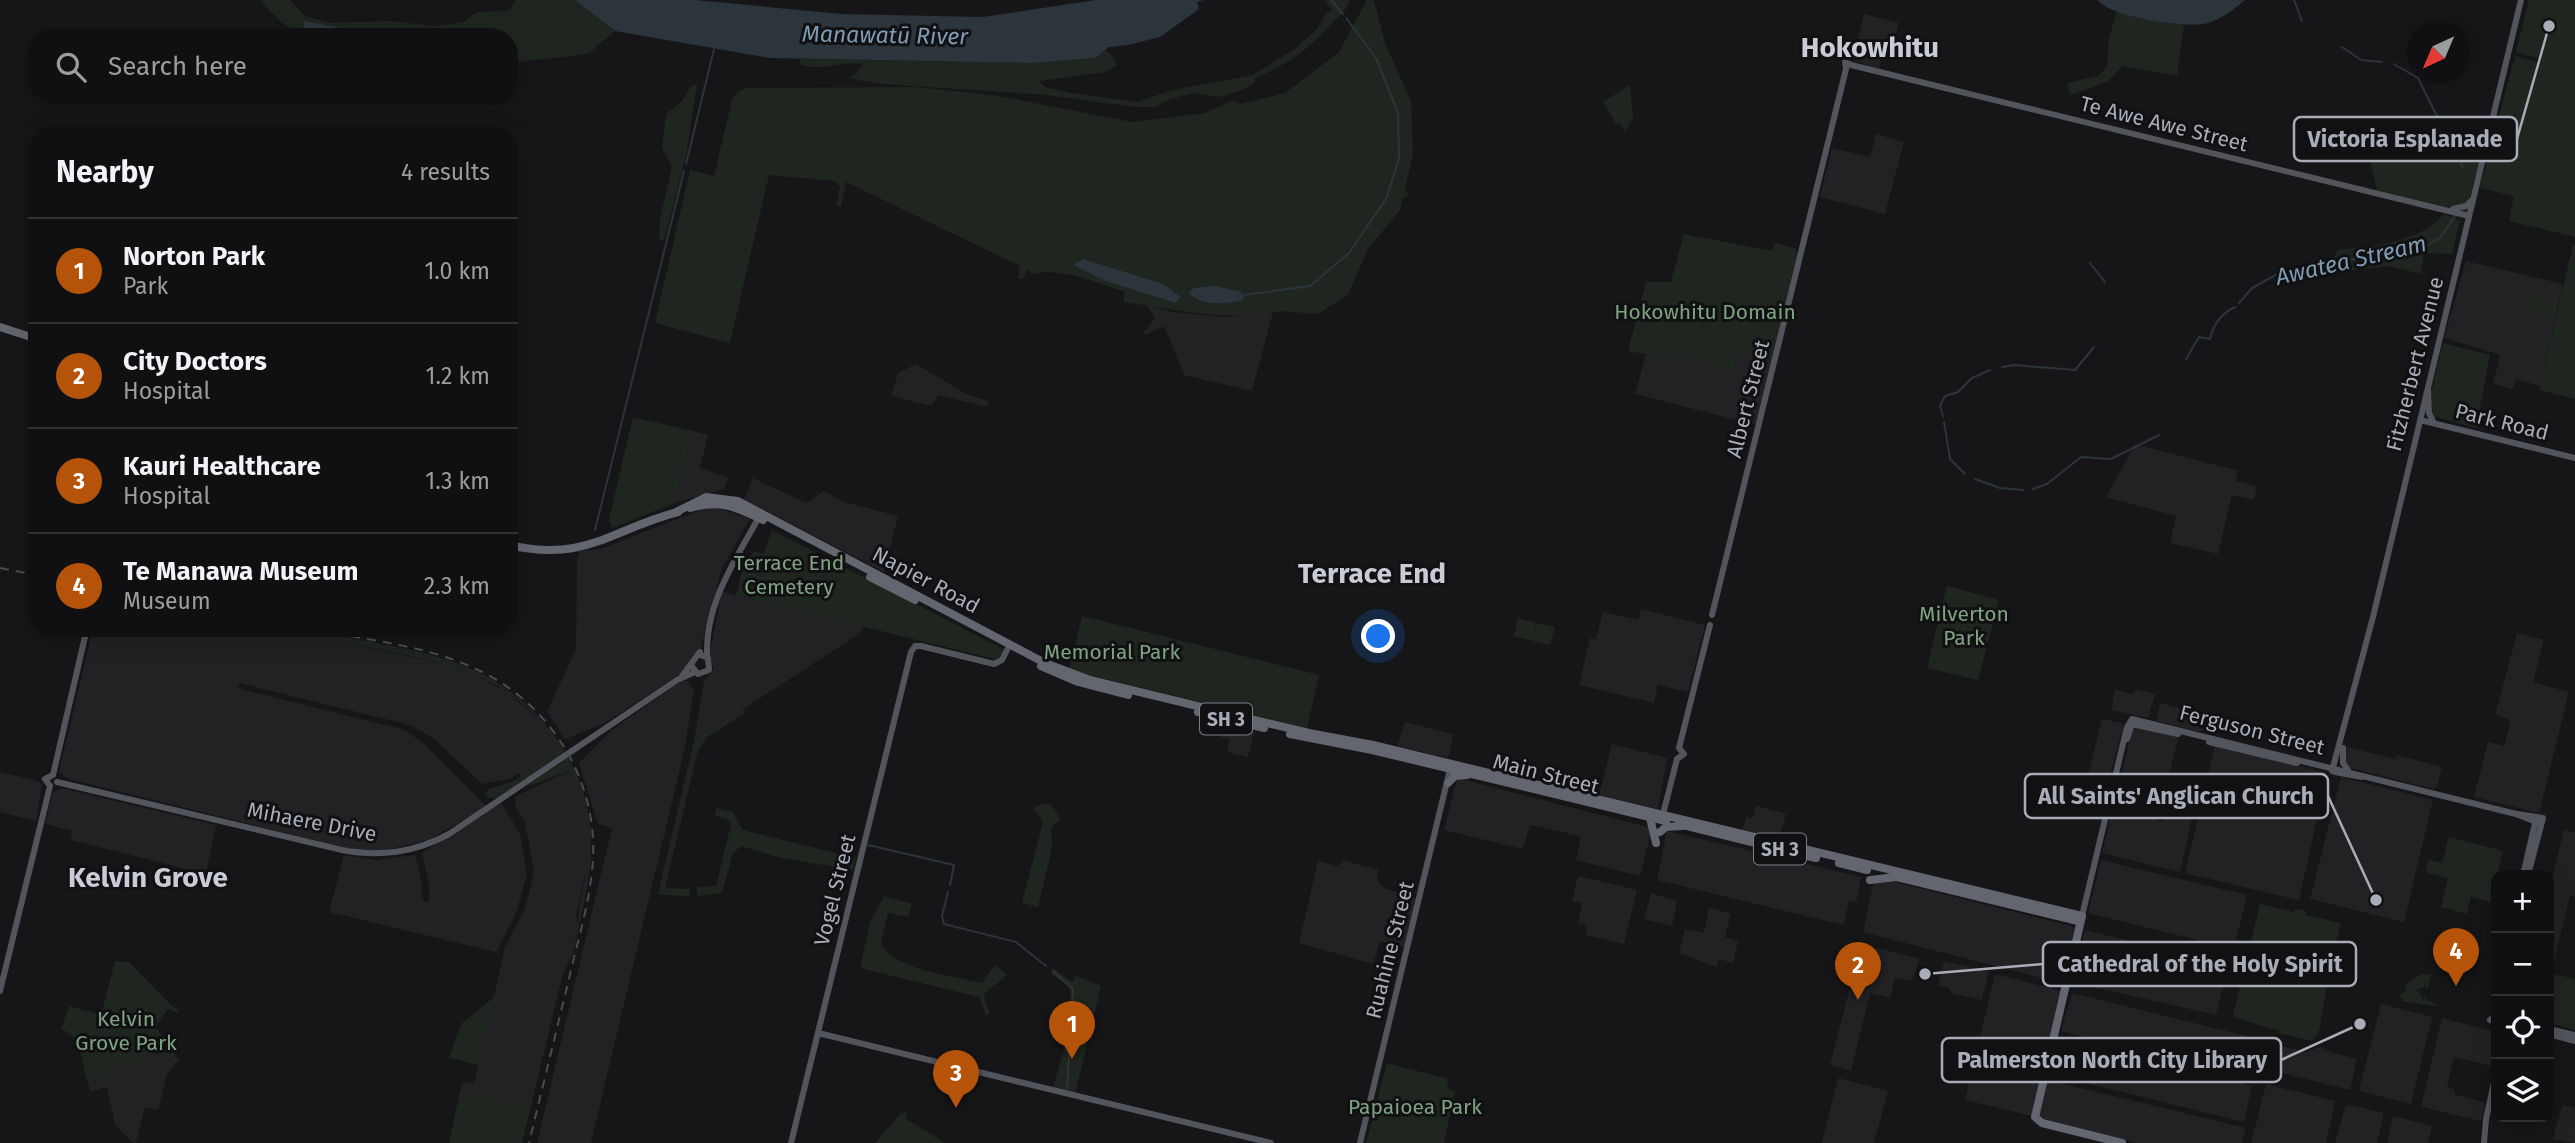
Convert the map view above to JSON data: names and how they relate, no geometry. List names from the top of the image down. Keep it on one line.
{"streets":{"highway":["Napier Road","SH 3","Main Street"],"main road":["Te Awe Awe Street","Fitzherbert Avenue","Albert Street","Park Road","Ferguson Street","Mihaere Drive","Vogel Street","Ruahine Street"]},"crossings":[["Te Awe Awe Street","Fitzherbert Avenue"],["Te Awe Awe Street","Albert Street"],["Fitzherbert Avenue","Park Road"],["Fitzherbert Avenue","Ferguson Street"],["Albert Street","Main Street"],["Napier Road","Main Street"],["Napier Road","Vogel Street"],["Main Street","Vogel Street"],["Main Street","Ruahine Street"]],"districts":["Hokowhitu","Terrace End","Kelvin Grove"],"water":["Manawatū River","Awatea Stream"],"parks":["Hokowhitu Domain","Terrace End Cemetery","Milverton Park","Memorial Park","Kelvin Grove Park","Papaioea Park"],"places":["Victoria Esplanade","All Saints' Anglican Church","Cathedral of the Holy Spirit","Palmerston North City Library"],"north":"bottom left","page":{"search":"Search here","heading":["Nearby","4 results"],"list":[{"mark":"1","name":"Norton Park","note":"Park","value":"1.0 km"},{"mark":"2","name":"City Doctors","note":"Hospital","value":"1.2 km"},{"mark":"3","name":"Kauri Healthcare","note":"Hospital","value":"1.3 km"},{"mark":"4","name":"Te Manawa Museum","note":"Museum","value":"2.3 km"}],"map_buttons":["+","−"],"pins":["4","2","1","3"]}}
